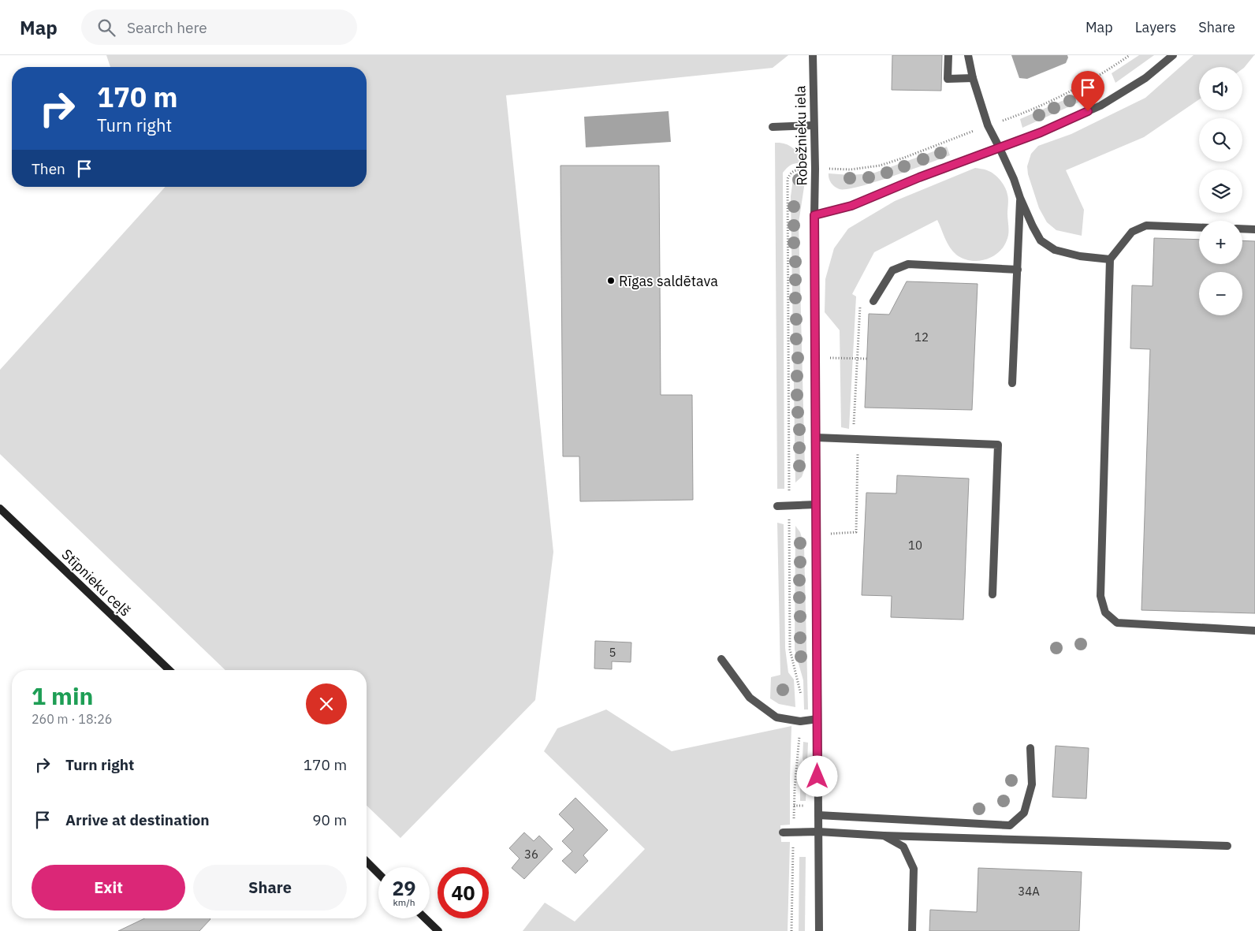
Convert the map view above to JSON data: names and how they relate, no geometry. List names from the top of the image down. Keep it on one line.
{"streets":{"main road":["Stīpnieku ceļš"],"street":["Robežnieku iela"]},"places":["Rīgas saldētava"],"house_numbers":["12","10","5","36","34A"],"page":{"header":"Map","search":"Search here","nav":["Map","Layers","Share"],"map_buttons":["+","−"],"turn":["170 m","Turn right"],"then":"Then","heading":["1 min","260 m · 18:26"],"list":[{"name":"Turn right","value":"170 m"},{"name":"Arrive at destination","value":"90 m"}],"buttons":["Exit","Share"],"speed":"29 km/h","limit":"40"}}
